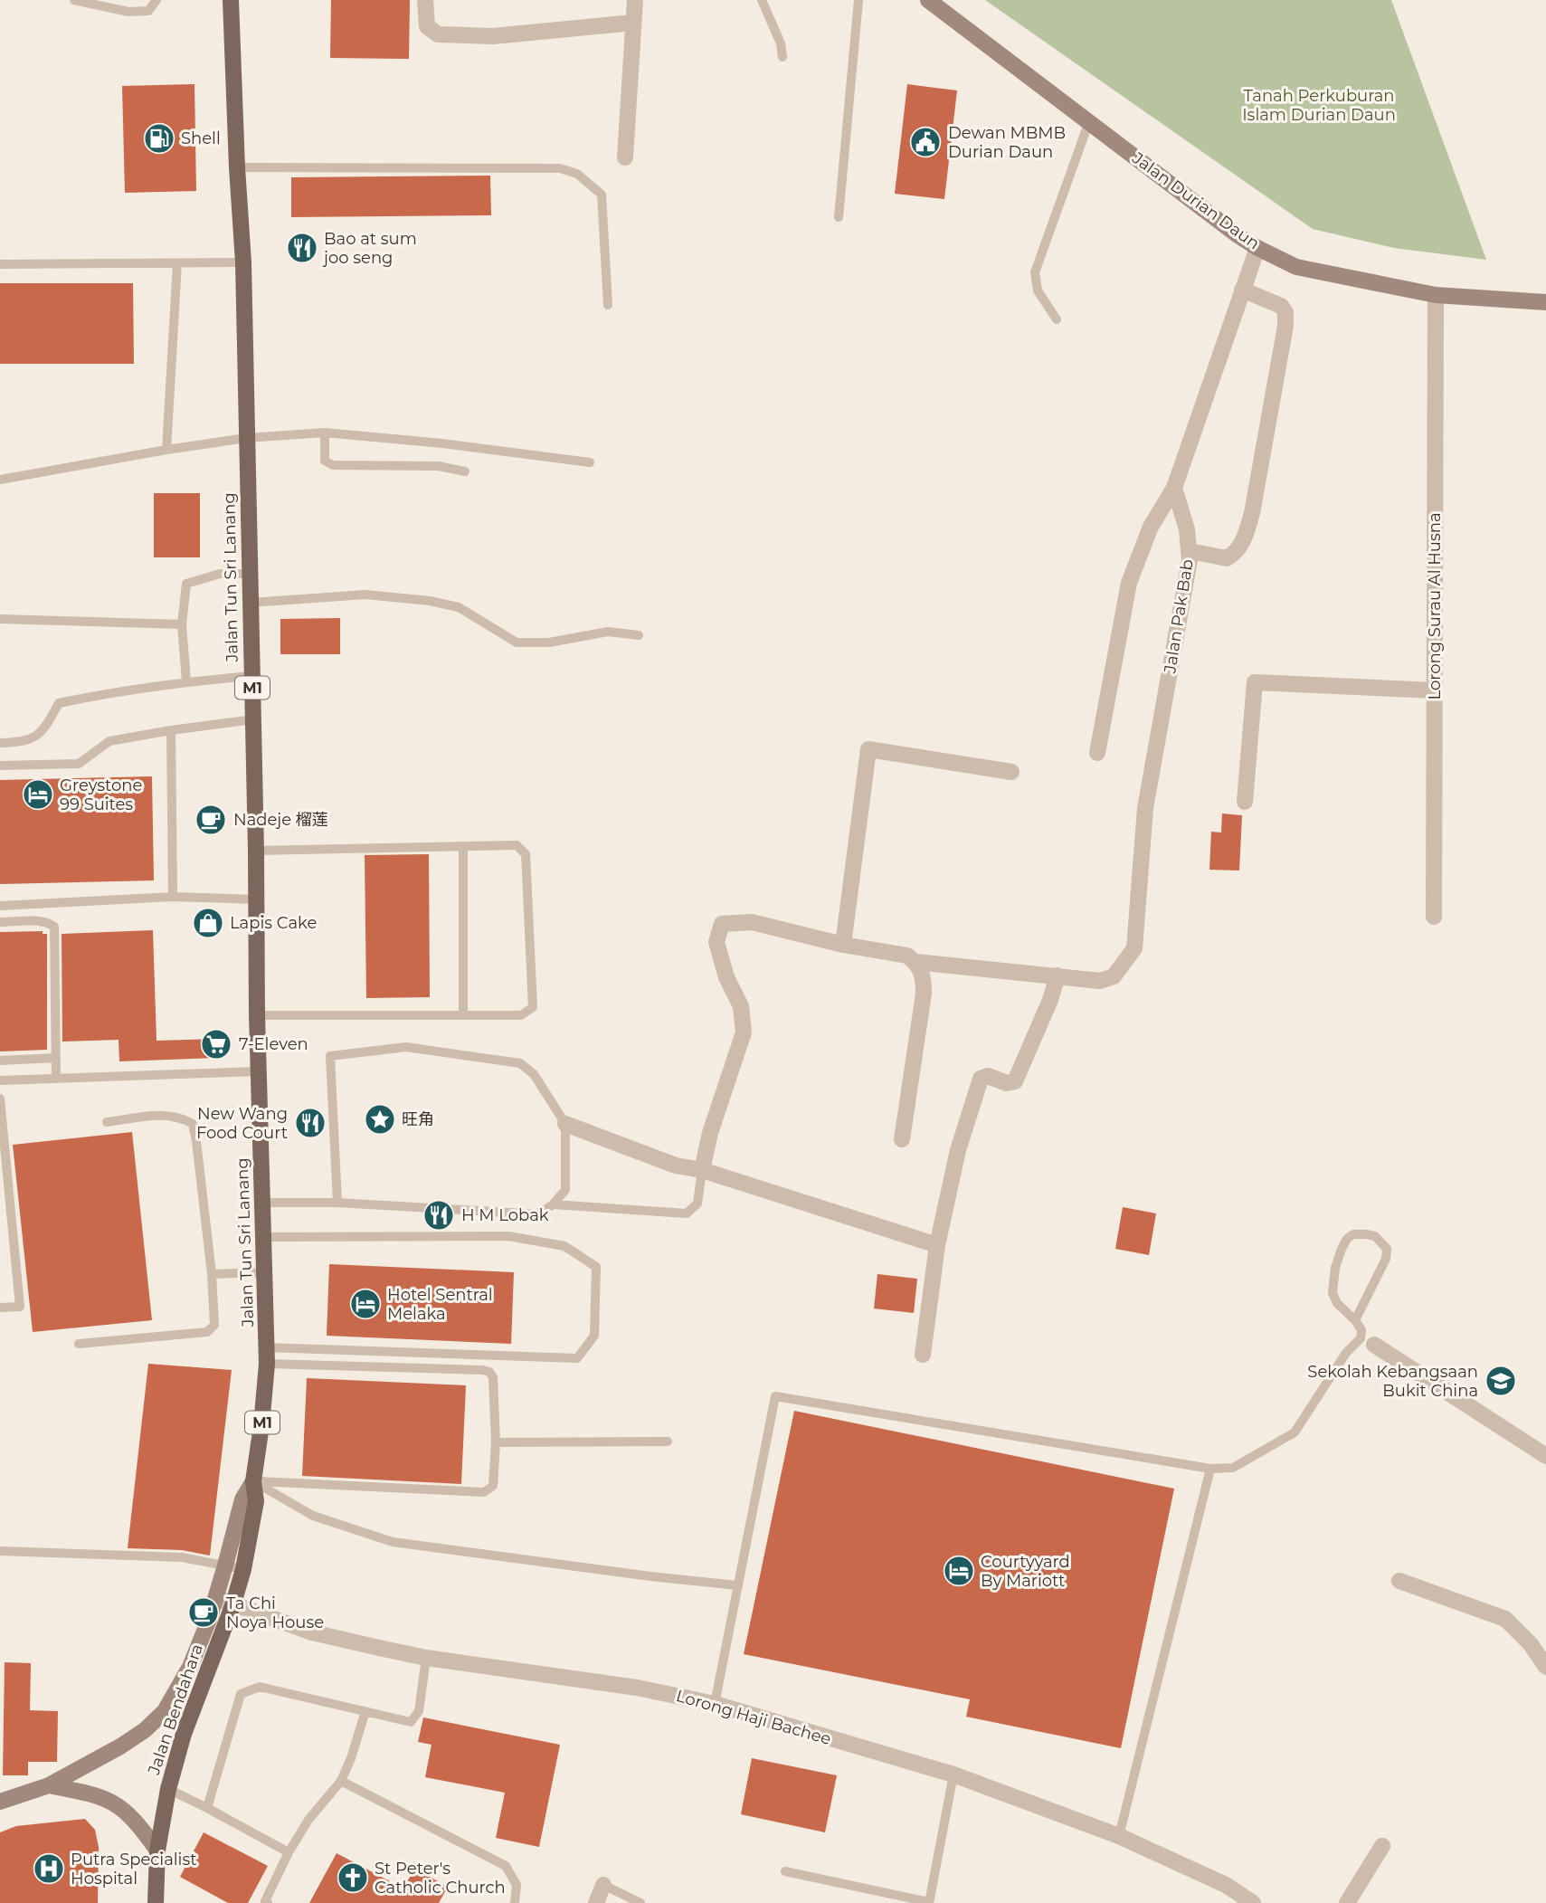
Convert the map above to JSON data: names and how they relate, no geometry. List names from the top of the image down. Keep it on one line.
{"streets":{"main road":["Jalan Tun Sri Lanang","M1","Jalan Bendahara"],"street":["Jalan Durian Daun","Lorong Surau Al Husna","Jalan Pak Bab","Lorong Haji Bachee"]},"crossings":[["Jalan Durian Daun","Lorong Surau Al Husna"],["Jalan Tun Sri Lanang","Jalan Bendahara"],["Jalan Bendahara","Lorong Haji Bachee"]],"parks":["Tanah Perkuburan Islam Durian Daun"],"places":{"fuel station":["Shell"],"public building":["Dewan MBMB Durian Daun"],"restaurant":["Bao at sum joo seng","New Wang Food Court","H M Lobak"],"hotel":["Greystone 99 Suites","Hotel Sentral Melaka","Courtyyard By Mariott"],"cafe":["Nadeje 榴莲","Ta Chi Noya House"],"shop":["Lapis Cake"],"supermarket":["7-Eleven"],"place":["旺角"],"school or university":["Sekolah Kebangsaan Bukit China"],"hospital":["Putra Specialist Hospital"],"church":["St Peter's Catholic Church"]}}
